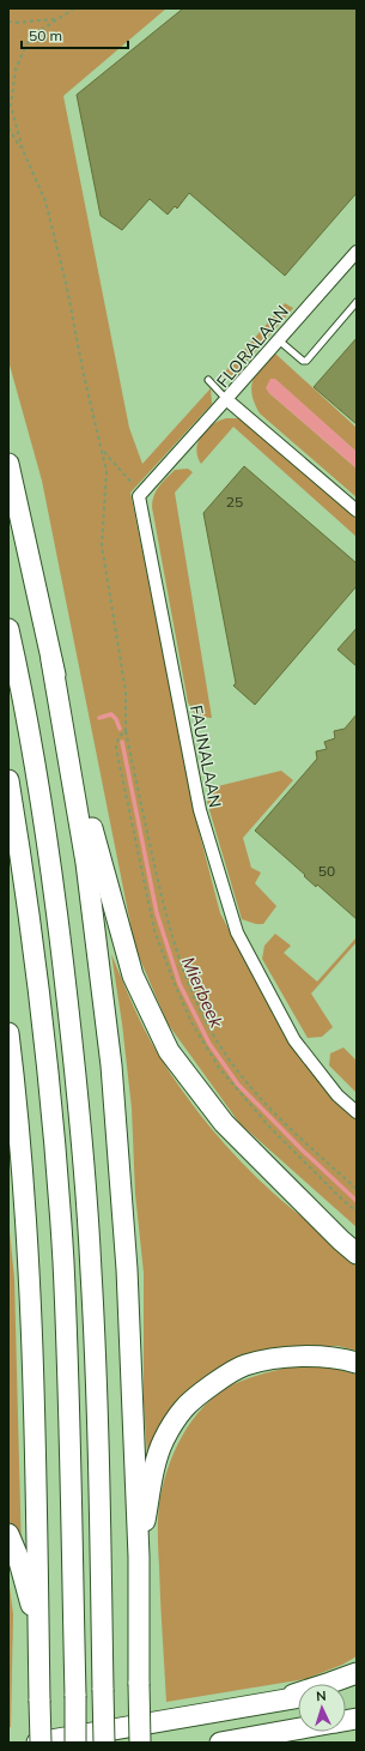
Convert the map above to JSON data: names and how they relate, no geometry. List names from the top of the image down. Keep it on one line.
{"streets":{"street":["FLORALAAN","FAUNALAAN"]},"water":["Mierbeek"],"house_numbers":["25","50"],"scale_bar":"50 m","north":"top"}
